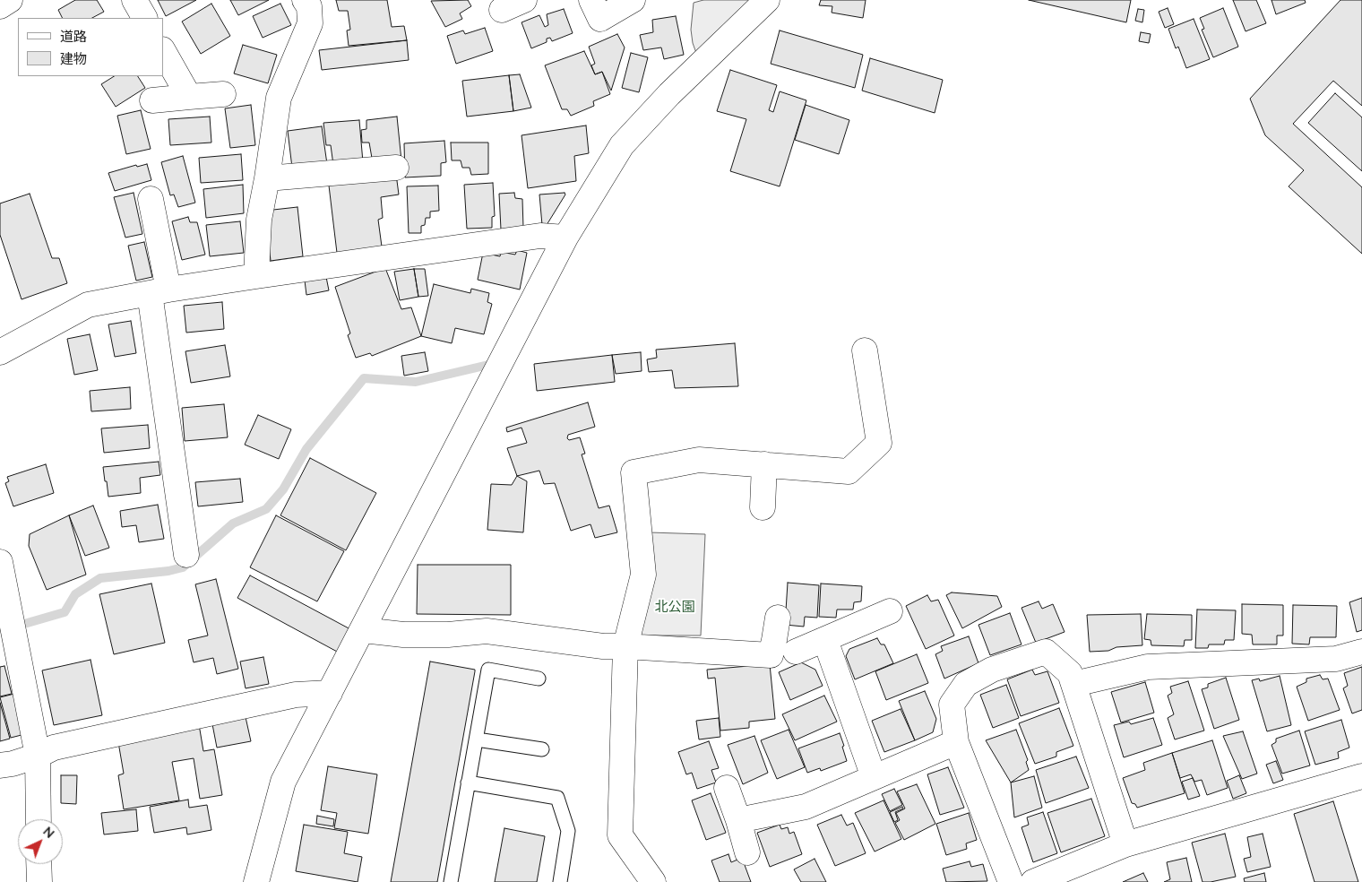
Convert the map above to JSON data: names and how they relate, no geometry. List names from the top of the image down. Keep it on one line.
{"parks":["北公園"],"legend":["道路","建物"],"north":"top right"}
